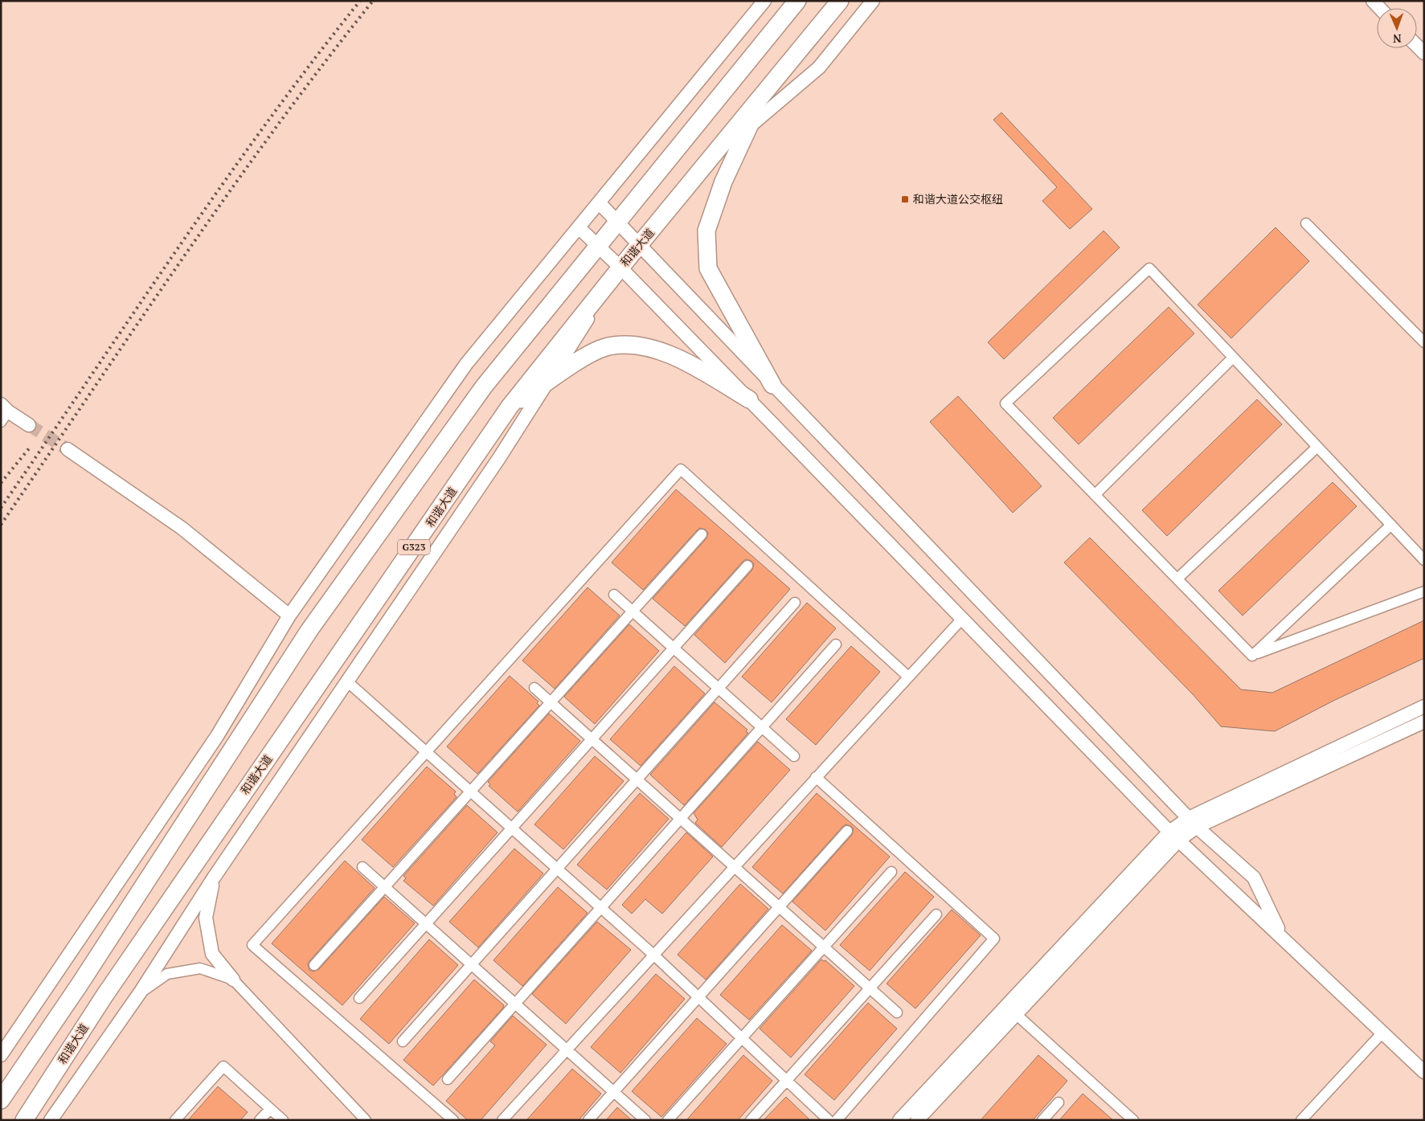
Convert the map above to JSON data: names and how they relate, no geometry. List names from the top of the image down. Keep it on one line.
{"streets":{"highway":["和谐大道","G323"]},"places":{"transit":["和谐大道公交枢纽"]},"north":"bottom"}
